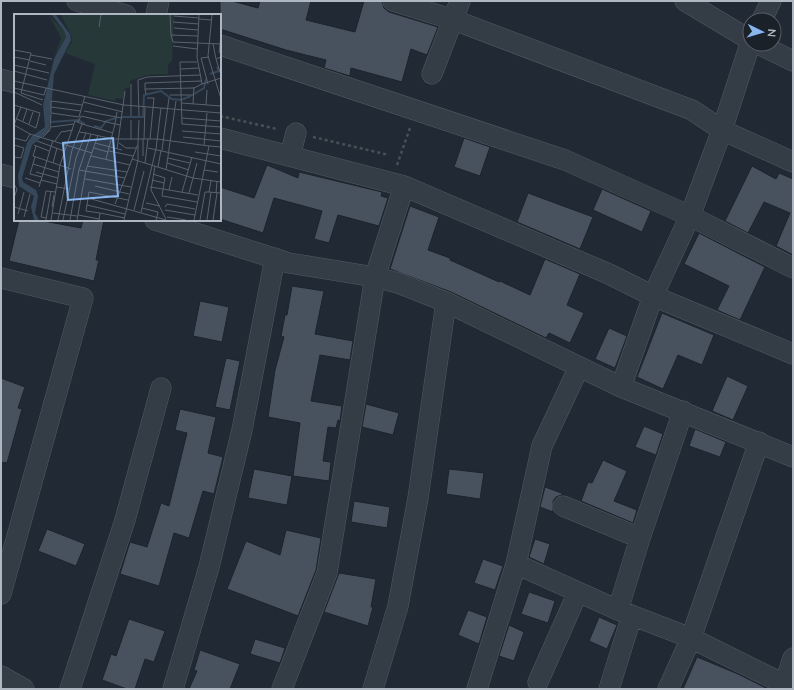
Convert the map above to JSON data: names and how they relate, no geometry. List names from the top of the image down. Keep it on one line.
{"north":"right"}
